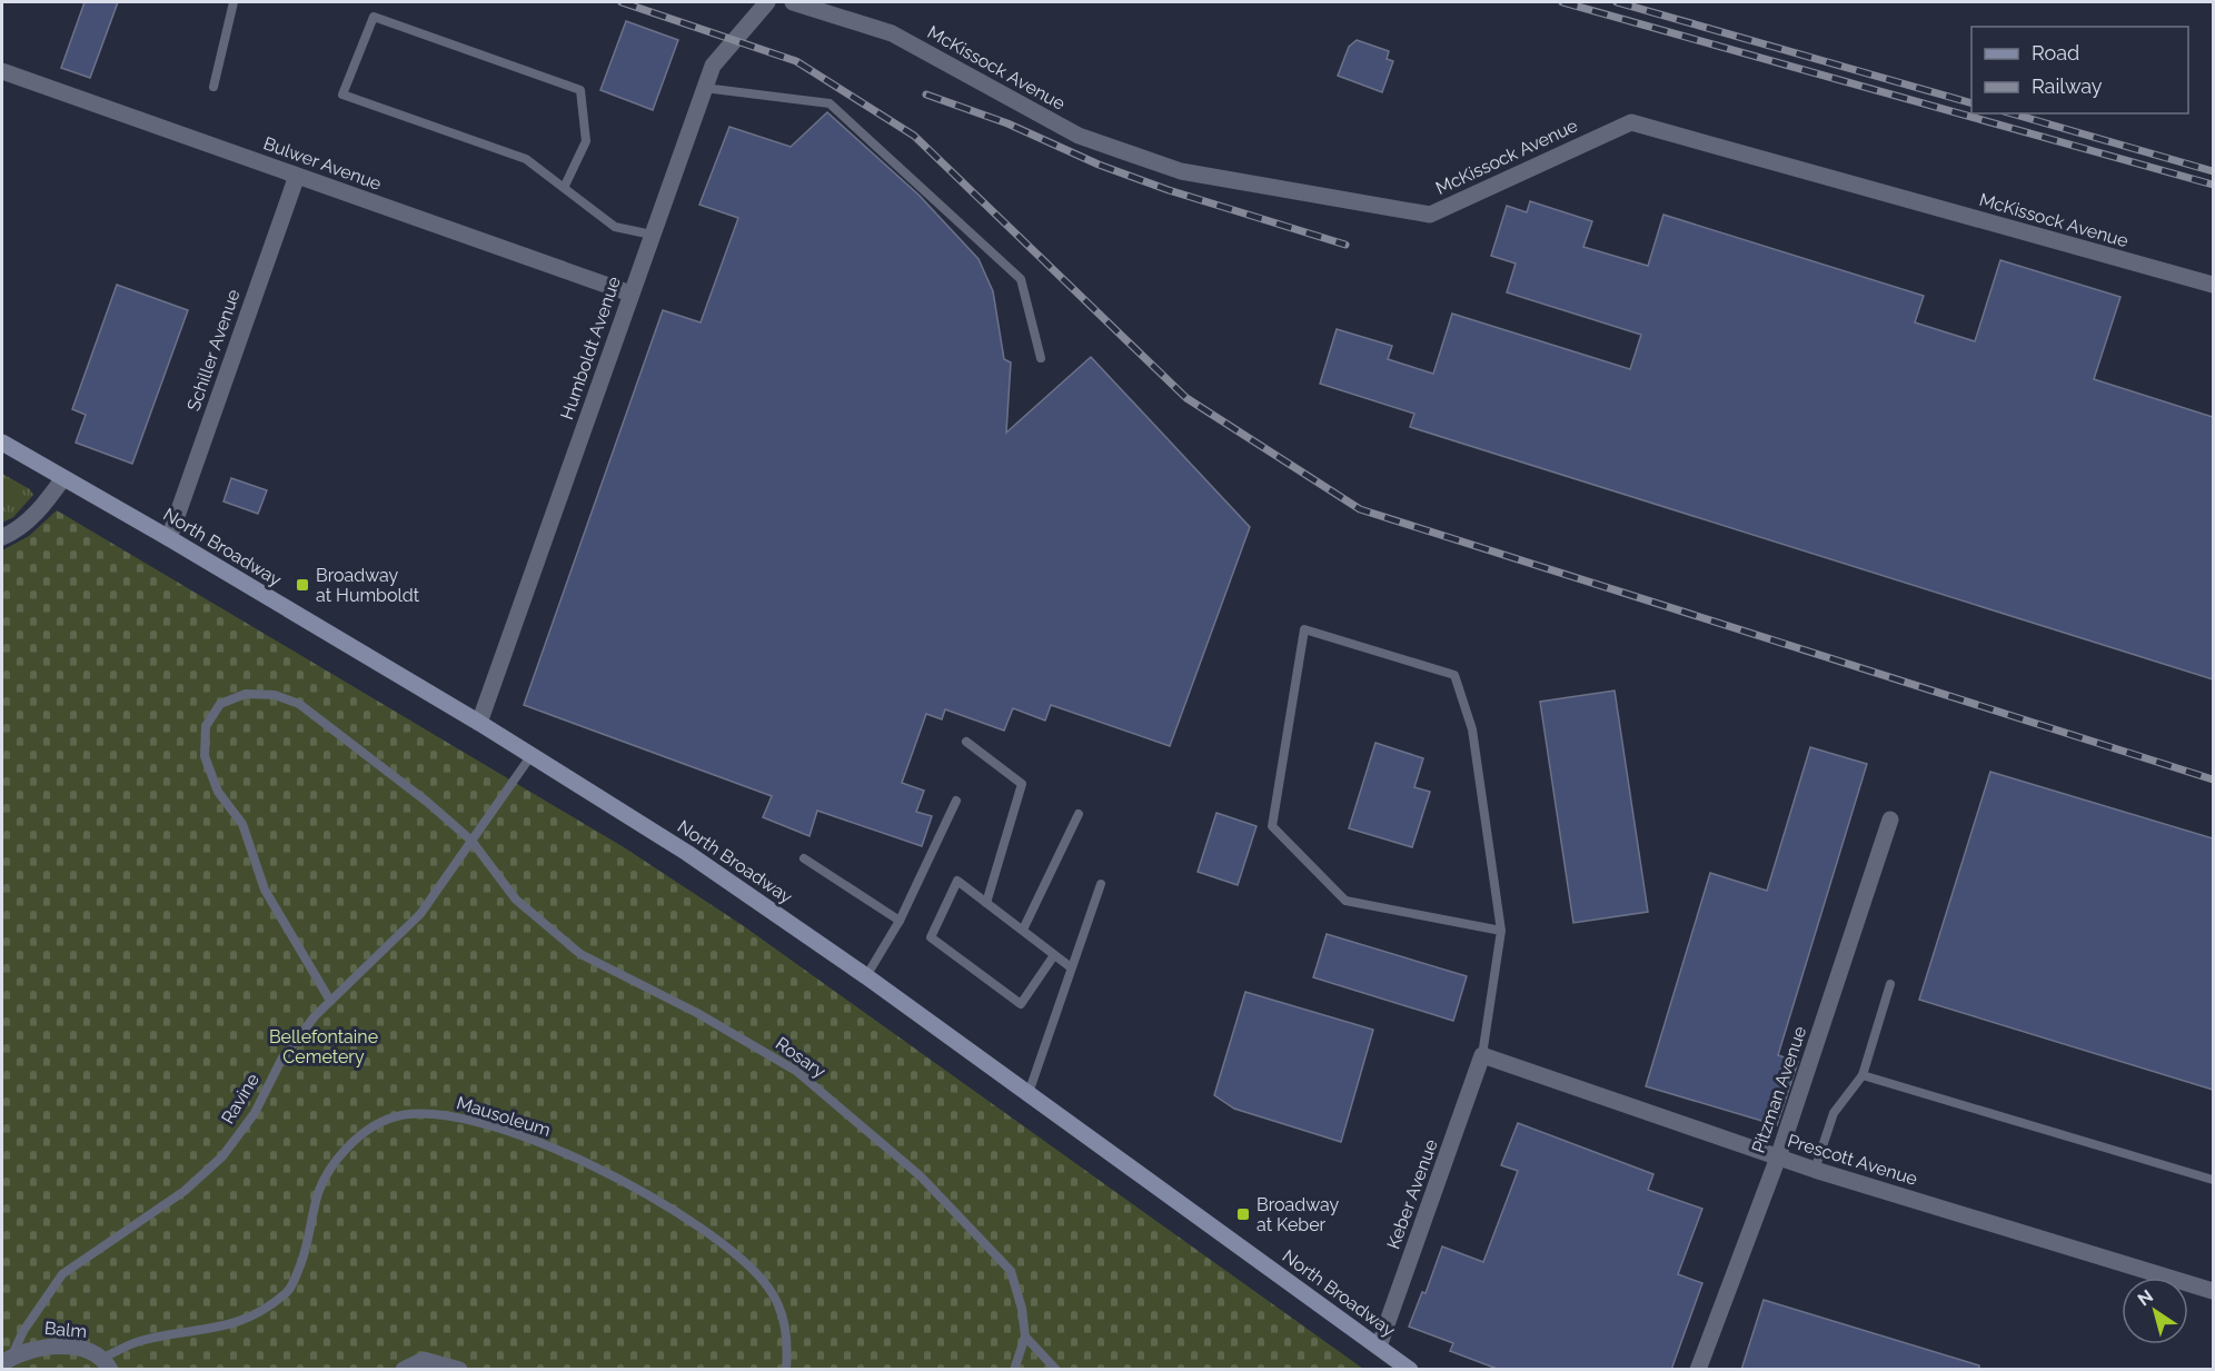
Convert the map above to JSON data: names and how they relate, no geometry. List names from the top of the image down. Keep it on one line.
{"streets":{"main road":["North Broadway"],"street":["McKissock Avenue","Bulwer Avenue","Humboldt Avenue","Schiller Avenue","Pitzman Avenue","Prescott Avenue","Keber Avenue","Balm"],"lane":["Rosary","Ravine","Mausoleum"]},"crossings":[["Bulwer Avenue","Humboldt Avenue"],["Bulwer Avenue","Schiller Avenue"],["Humboldt Avenue","North Broadway"],["Schiller Avenue","North Broadway"],["North Broadway","Ravine"],["North Broadway","Keber Avenue"],["Rosary","Ravine"],["Pitzman Avenue","Prescott Avenue"],["Ravine","Balm"],["Mausoleum","Balm"],["Prescott Avenue","Keber Avenue"]],"parks":["Bellefontaine Cemetery"],"places":{"transit":["Broadway at Humboldt","Broadway at Keber"]},"legend":["Road","Railway"],"north":"top left"}
